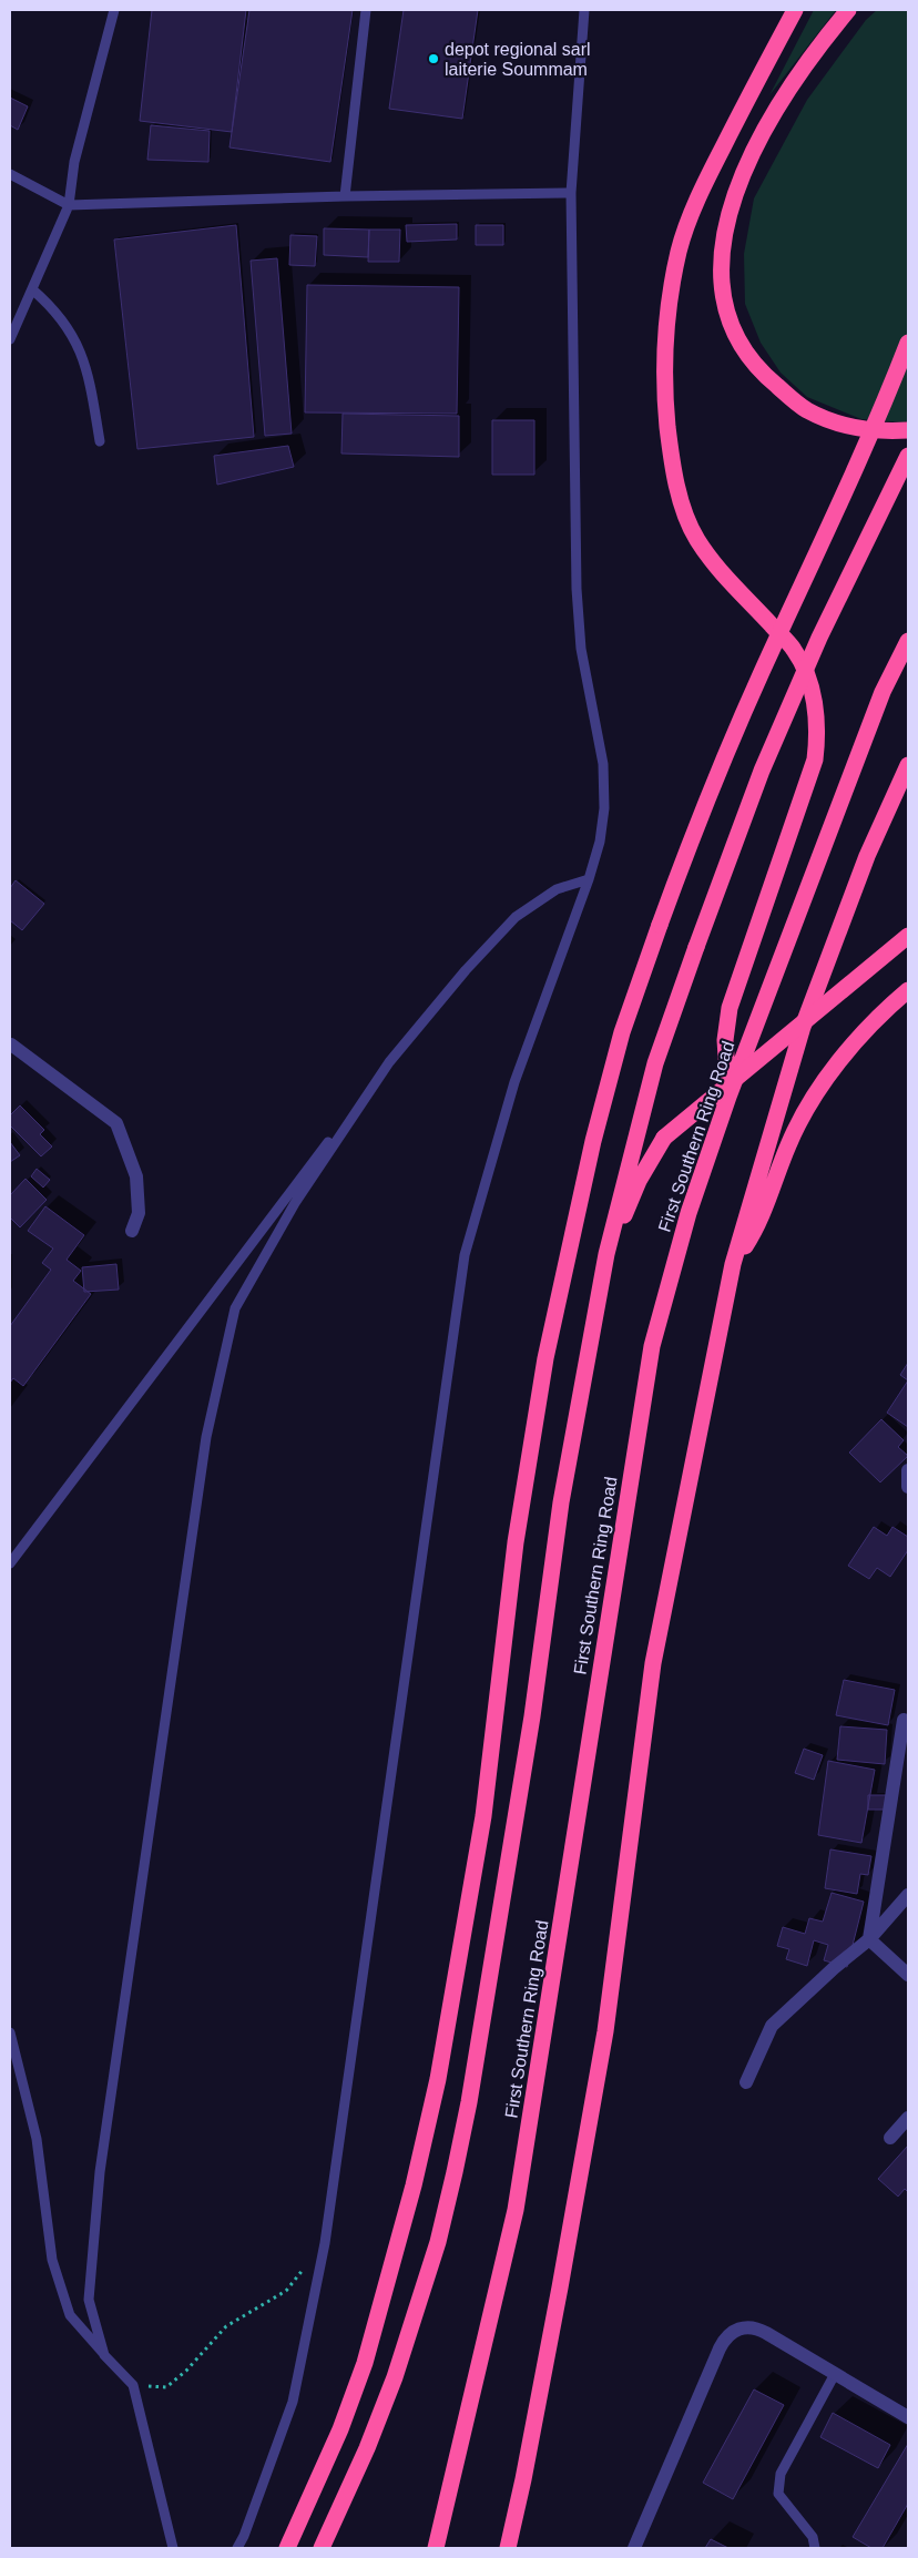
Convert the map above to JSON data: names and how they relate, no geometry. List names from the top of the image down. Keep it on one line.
{"streets":{"highway":["First Southern Ring Road"]},"places":["depot regional sarl laiterie Soummam"]}
